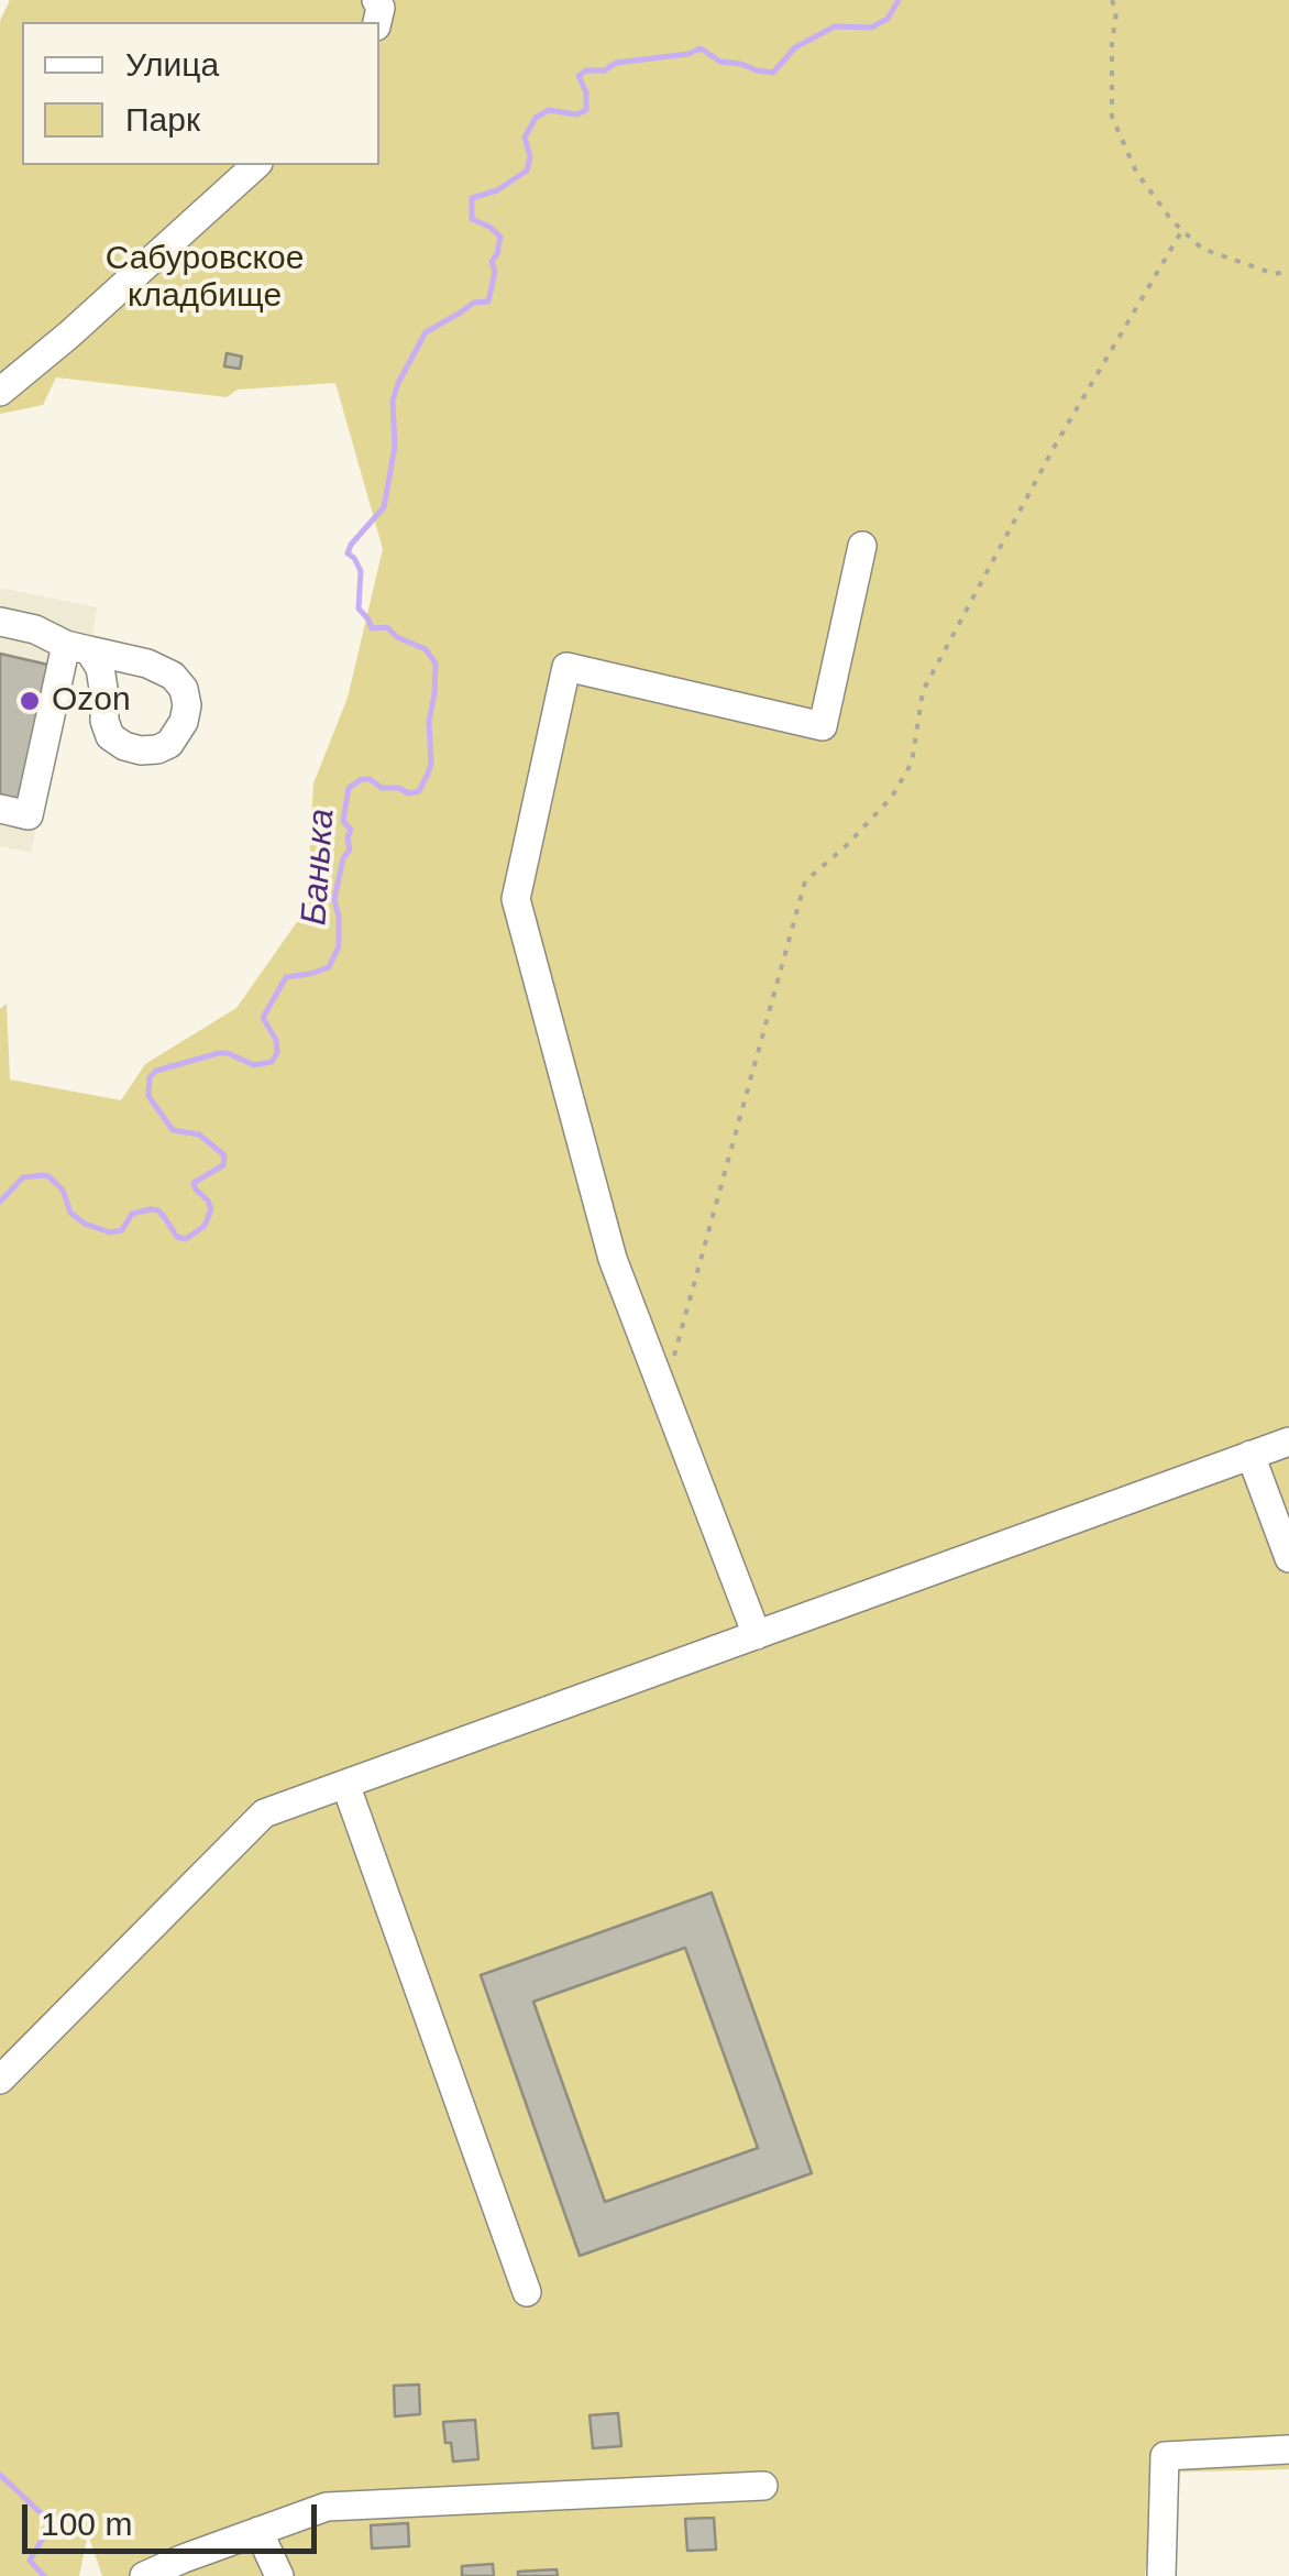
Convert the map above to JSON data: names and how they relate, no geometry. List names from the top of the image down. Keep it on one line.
{"water":["Банька"],"parks":["Сабуровское кладбище"],"places":["Ozon"],"legend":["Улица","Парк"],"scale_bar":"100 m"}
